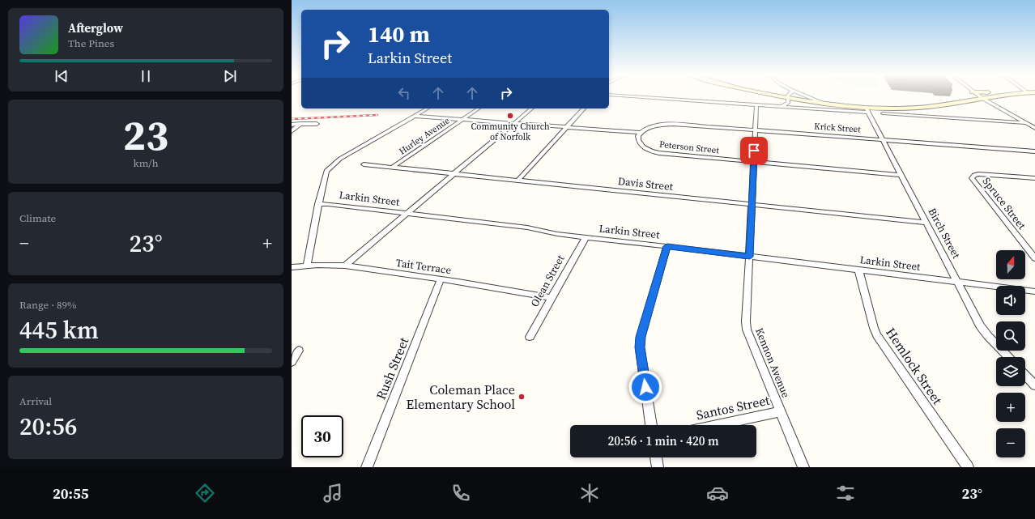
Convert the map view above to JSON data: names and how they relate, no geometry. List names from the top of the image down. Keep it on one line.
{"streets":{"street":["Krick Street","Hurley Avenue","Peterson Street","Davis Street","Larkin Street","Spruce Street","Birch Street","Tait Terrace","Olean Street","Kennon Avenue","Hemlock Street","Rush Street","Santos Street"]},"crossings":[["Krick Street","Peterson Street"],["Krick Street","Birch Street"],["Krick Street","Kennon Avenue"],["Hurley Avenue","Davis Street"],["Peterson Street","Birch Street"],["Peterson Street","Kennon Avenue"],["Davis Street","Birch Street"],["Davis Street","Kennon Avenue"],["Larkin Street","Birch Street"],["Larkin Street","Olean Street"],["Larkin Street","Kennon Avenue"],["Larkin Street","Hemlock Street"],["Tait Terrace","Olean Street"],["Tait Terrace","Rush Street"],["Kennon Avenue","Santos Street"]],"places":["Community Church of Norfolk","Coleman Place Elementary School"],"north":"top","page":{"turn":["140 m","Larkin Street"],"song":["Afterglow","The Pines"],"tile":[["23","km/h"],"Climate",["Range · 89%","445 km"],["Arrival","20:56"]],"heat":["−","23°","+"],"map_buttons":["+","−"],"limit":"30","trip":"20:56 · 1 min · 420 m","tabs":["20:55","23°"]}}
